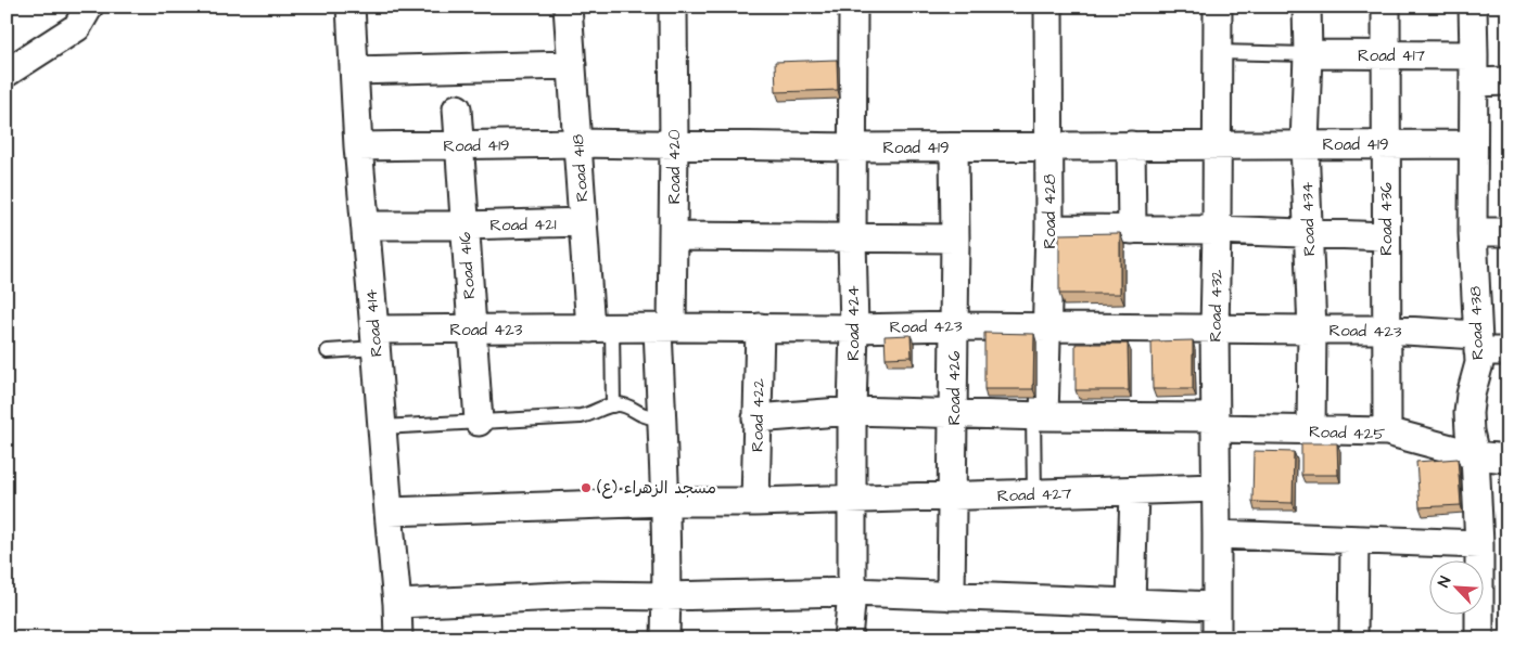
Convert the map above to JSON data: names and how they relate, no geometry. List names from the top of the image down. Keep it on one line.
{"streets":{"street":["Road 417","Road 419","Road 420","Road 418","Road 428","Road 434","Road 436","Road 421","Road 416","Road 432","Road 414","Road 424","Road 438","Road 423","Road 426","Road 422","Road 425","Road 427"]},"crossings":[["Road 417","Road 434"],["Road 417","Road 436"],["Road 417","Road 438"],["Road 419","Road 420"],["Road 419","Road 418"],["Road 419","Road 428"],["Road 419","Road 434"],["Road 419","Road 436"],["Road 419","Road 416"],["Road 419","Road 432"],["Road 419","Road 414"],["Road 419","Road 424"],["Road 419","Road 438"],["Road 419","Road 426"],["Road 420","Road 423"],["Road 420","Road 427"],["Road 418","Road 421"],["Road 418","Road 423"],["Road 428","Road 423"],["Road 428","Road 425"],["Road 434","Road 423"],["Road 434","Road 425"],["Road 436","Road 423"],["Road 436","Road 425"],["Road 421","Road 416"],["Road 421","Road 414"],["Road 416","Road 423"],["Road 432","Road 423"],["Road 432","Road 425"],["Road 432","Road 427"],["Road 414","Road 423"],["Road 414","Road 427"],["Road 424","Road 423"],["Road 424","Road 425"],["Road 424","Road 427"],["Road 438","Road 423"],["Road 438","Road 425"],["Road 423","Road 426"],["Road 423","Road 422"],["Road 426","Road 425"],["Road 426","Road 427"],["Road 422","Road 425"],["Road 422","Road 427"]],"places":["مسجد الزهراء (ع)"],"north":"top left"}
